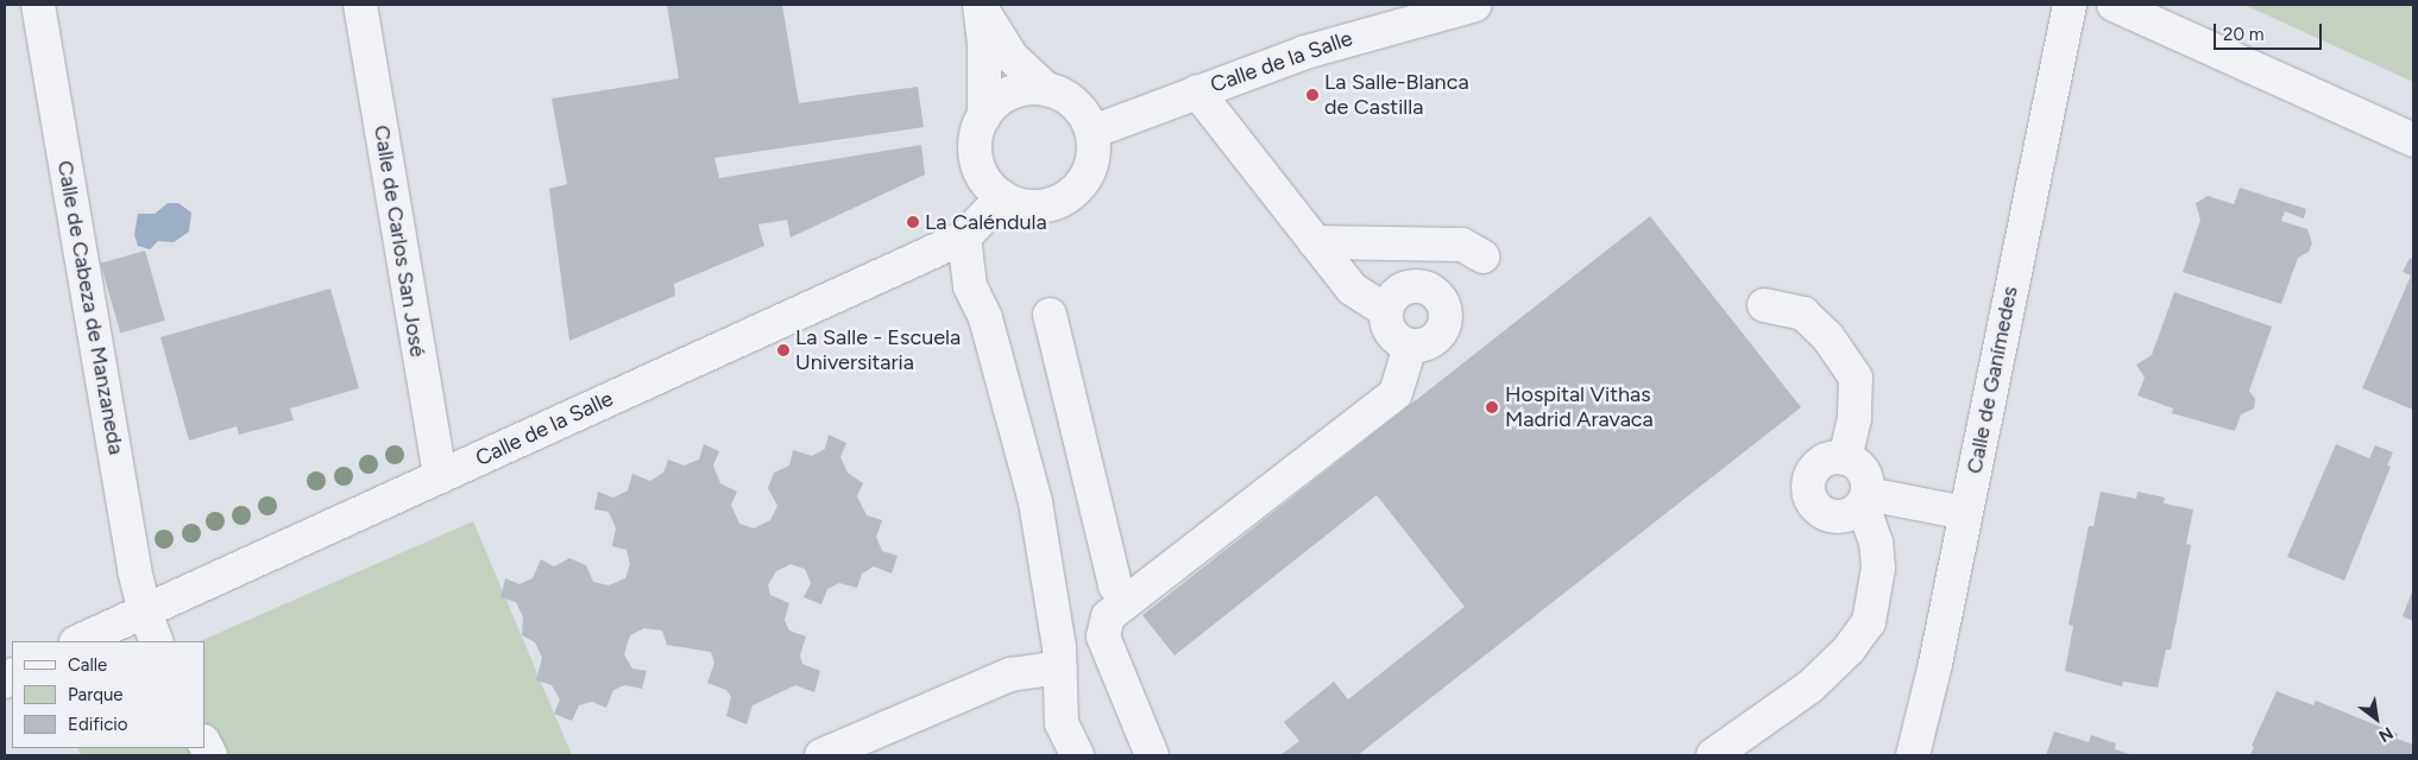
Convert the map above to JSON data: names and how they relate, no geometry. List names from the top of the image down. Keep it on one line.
{"streets":{"street":["Calle de la Salle","Calle de Carlos San José","Calle de Cabeza de Manzaneda","Calle de Ganímedes"]},"crossings":[["Calle de la Salle","Calle de Carlos San José"],["Calle de la Salle","Calle de Cabeza de Manzaneda"]],"places":["La Salle-Blanca de Castilla","La Caléndula","La Salle - Escuela Universitaria","Hospital Vithas Madrid Aravaca"],"legend":["Calle","Parque","Edificio"],"scale_bar":"20 m","north":"bottom right"}
